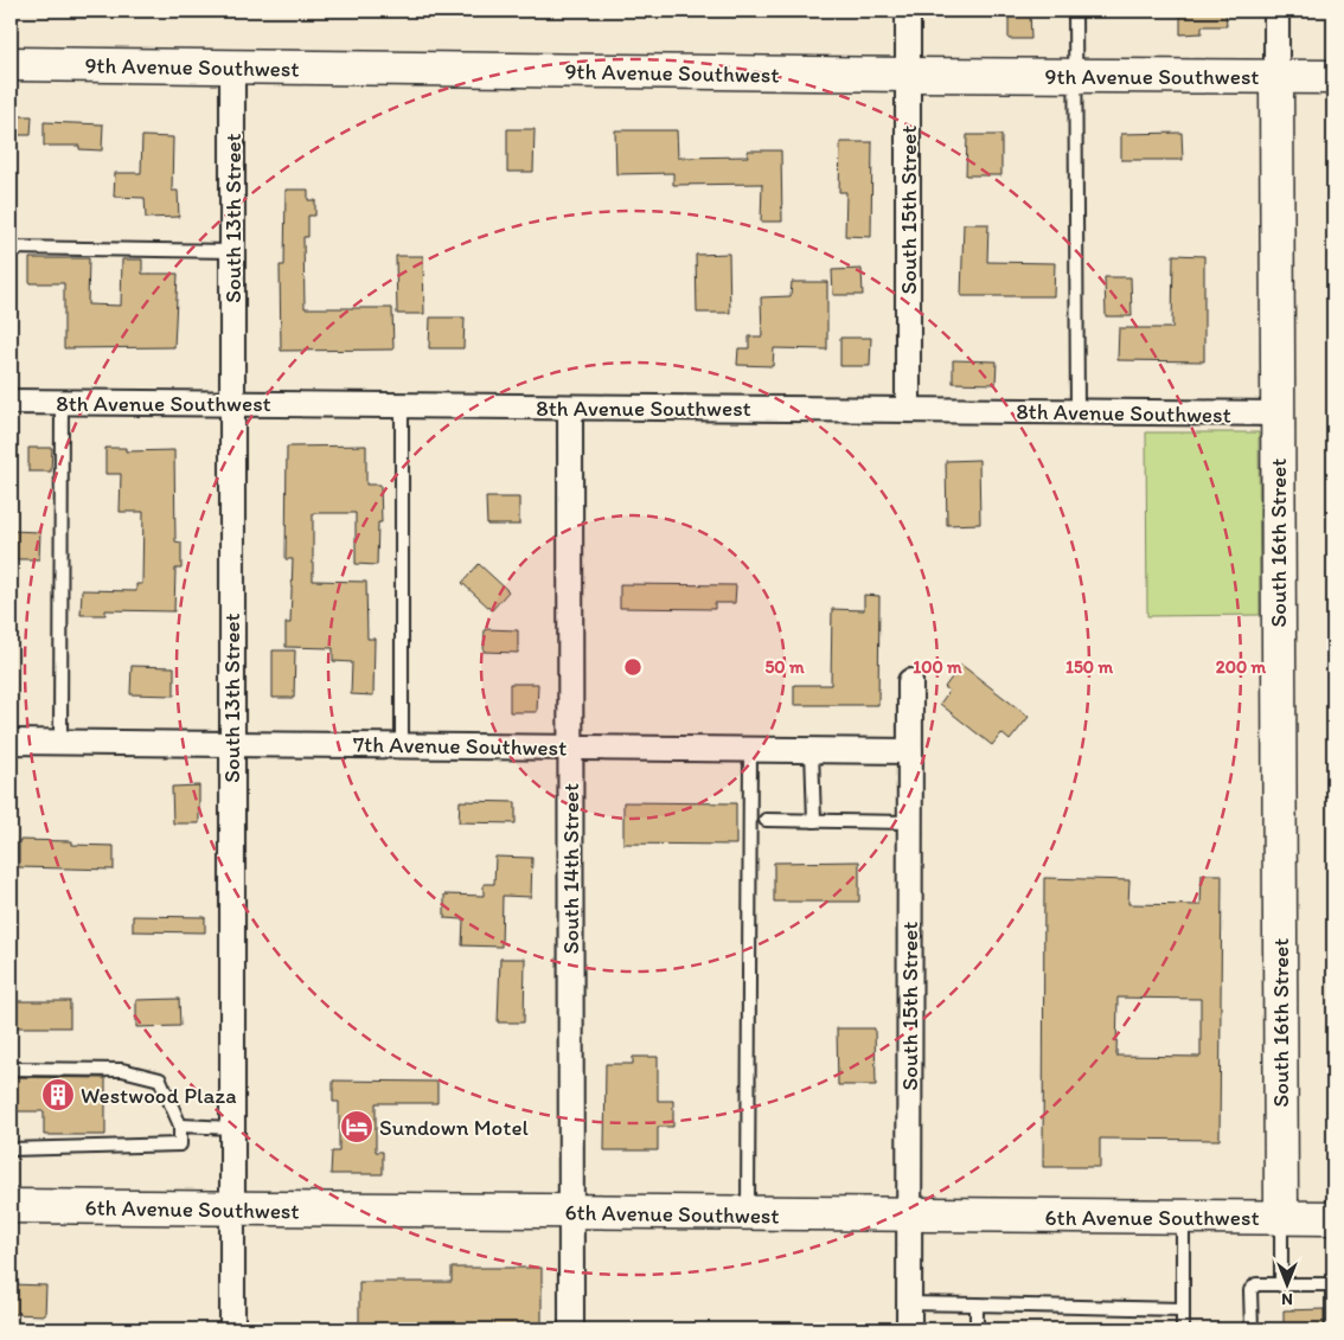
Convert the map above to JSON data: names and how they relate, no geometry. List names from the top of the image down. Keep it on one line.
{"streets":{"main road":["9th Avenue Southwest","South 16th Street","6th Avenue Southwest"],"street":["South 15th Street","South 13th Street","8th Avenue Southwest","7th Avenue Southwest","South 14th Street"]},"crossings":[["9th Avenue Southwest","South 15th Street"],["9th Avenue Southwest","South 13th Street"],["9th Avenue Southwest","South 16th Street"],["South 15th Street","8th Avenue Southwest"],["South 15th Street","7th Avenue Southwest"],["South 15th Street","6th Avenue Southwest"],["South 13th Street","8th Avenue Southwest"],["South 13th Street","7th Avenue Southwest"],["South 13th Street","6th Avenue Southwest"],["8th Avenue Southwest","South 16th Street"],["8th Avenue Southwest","South 14th Street"],["South 16th Street","6th Avenue Southwest"],["7th Avenue Southwest","South 14th Street"],["South 14th Street","6th Avenue Southwest"]],"places":{"building":["Westwood Plaza"],"hotel":["Sundown Motel"]},"north":"bottom","rings":["50 m","100 m","150 m","200 m"]}
